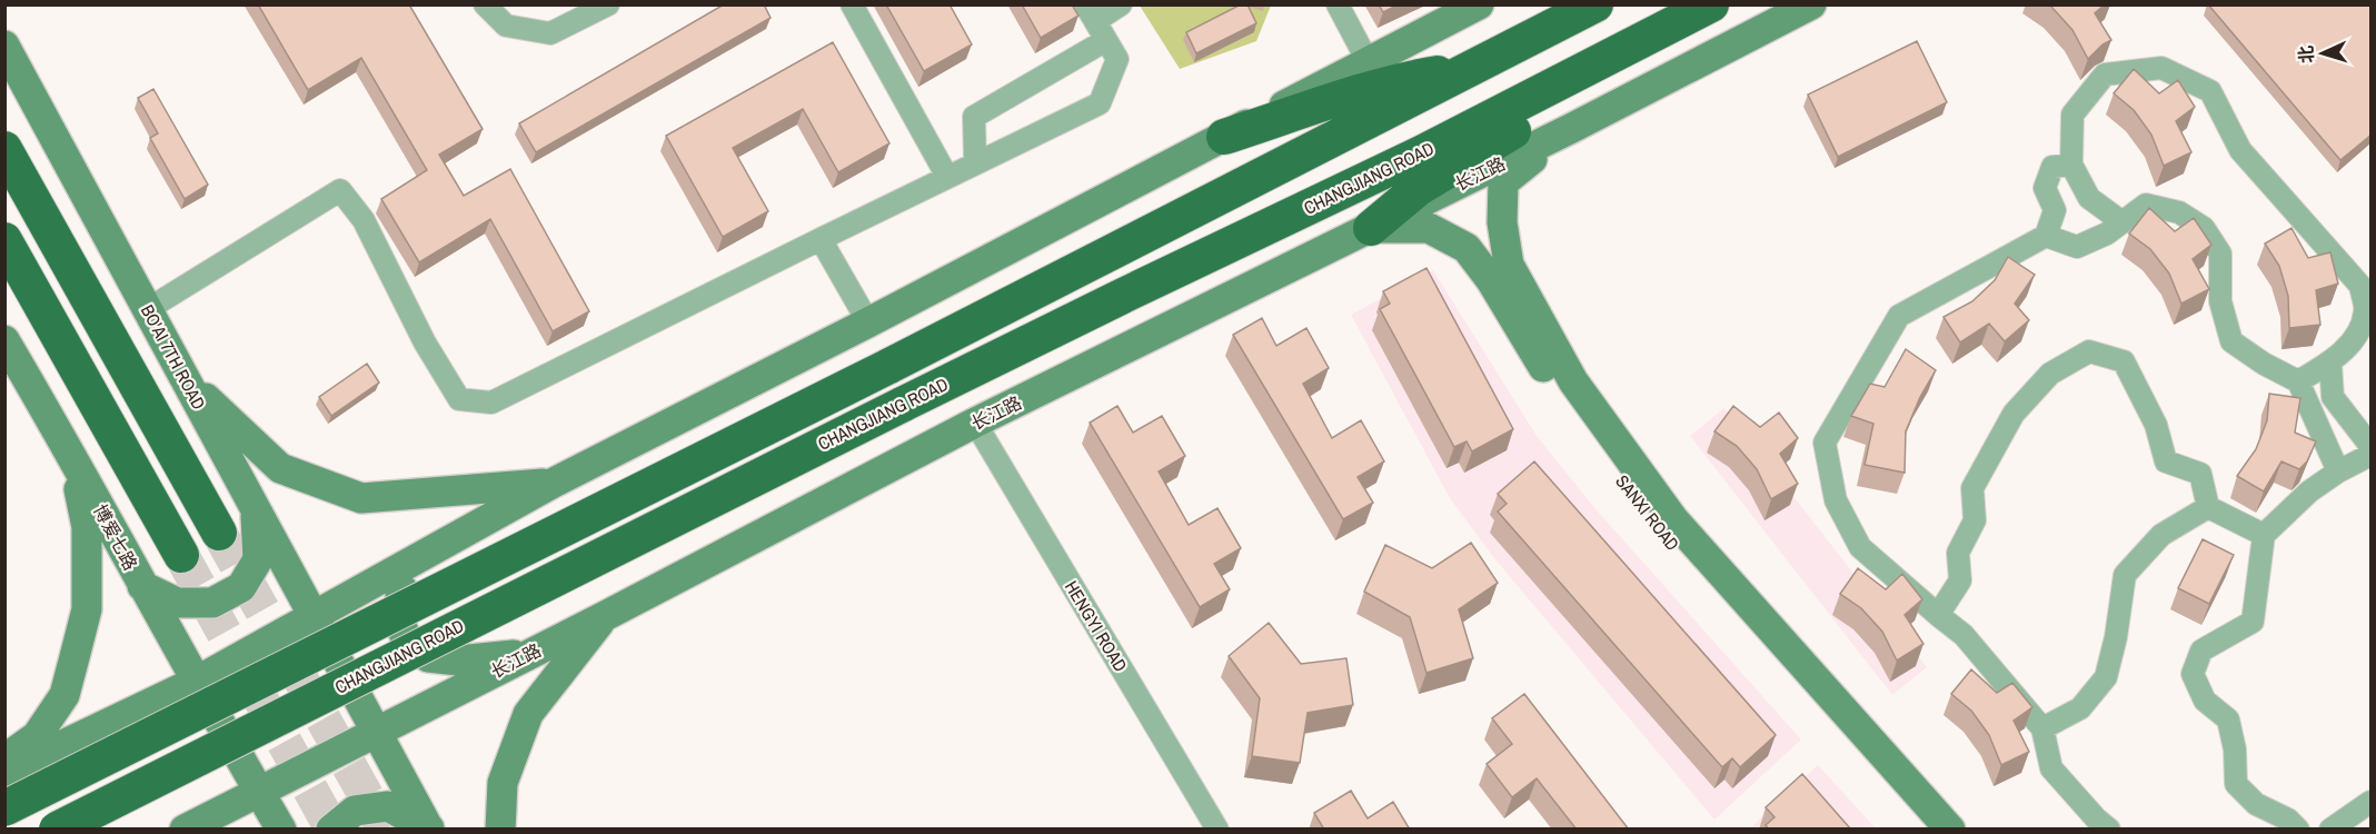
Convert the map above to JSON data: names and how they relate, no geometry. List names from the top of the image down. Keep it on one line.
{"streets":{"highway":["CHANGJIANG ROAD"],"main road":["长江路","BO'AI 7TH ROAD","SANXI ROAD","博爱七路"],"street":["HENGYI ROAD"]},"crossings":[["长江路","BO'AI 7TH ROAD"],["长江路","SANXI ROAD"],["长江路","博爱七路"],["长江路","HENGYI ROAD"]],"north":"left"}
